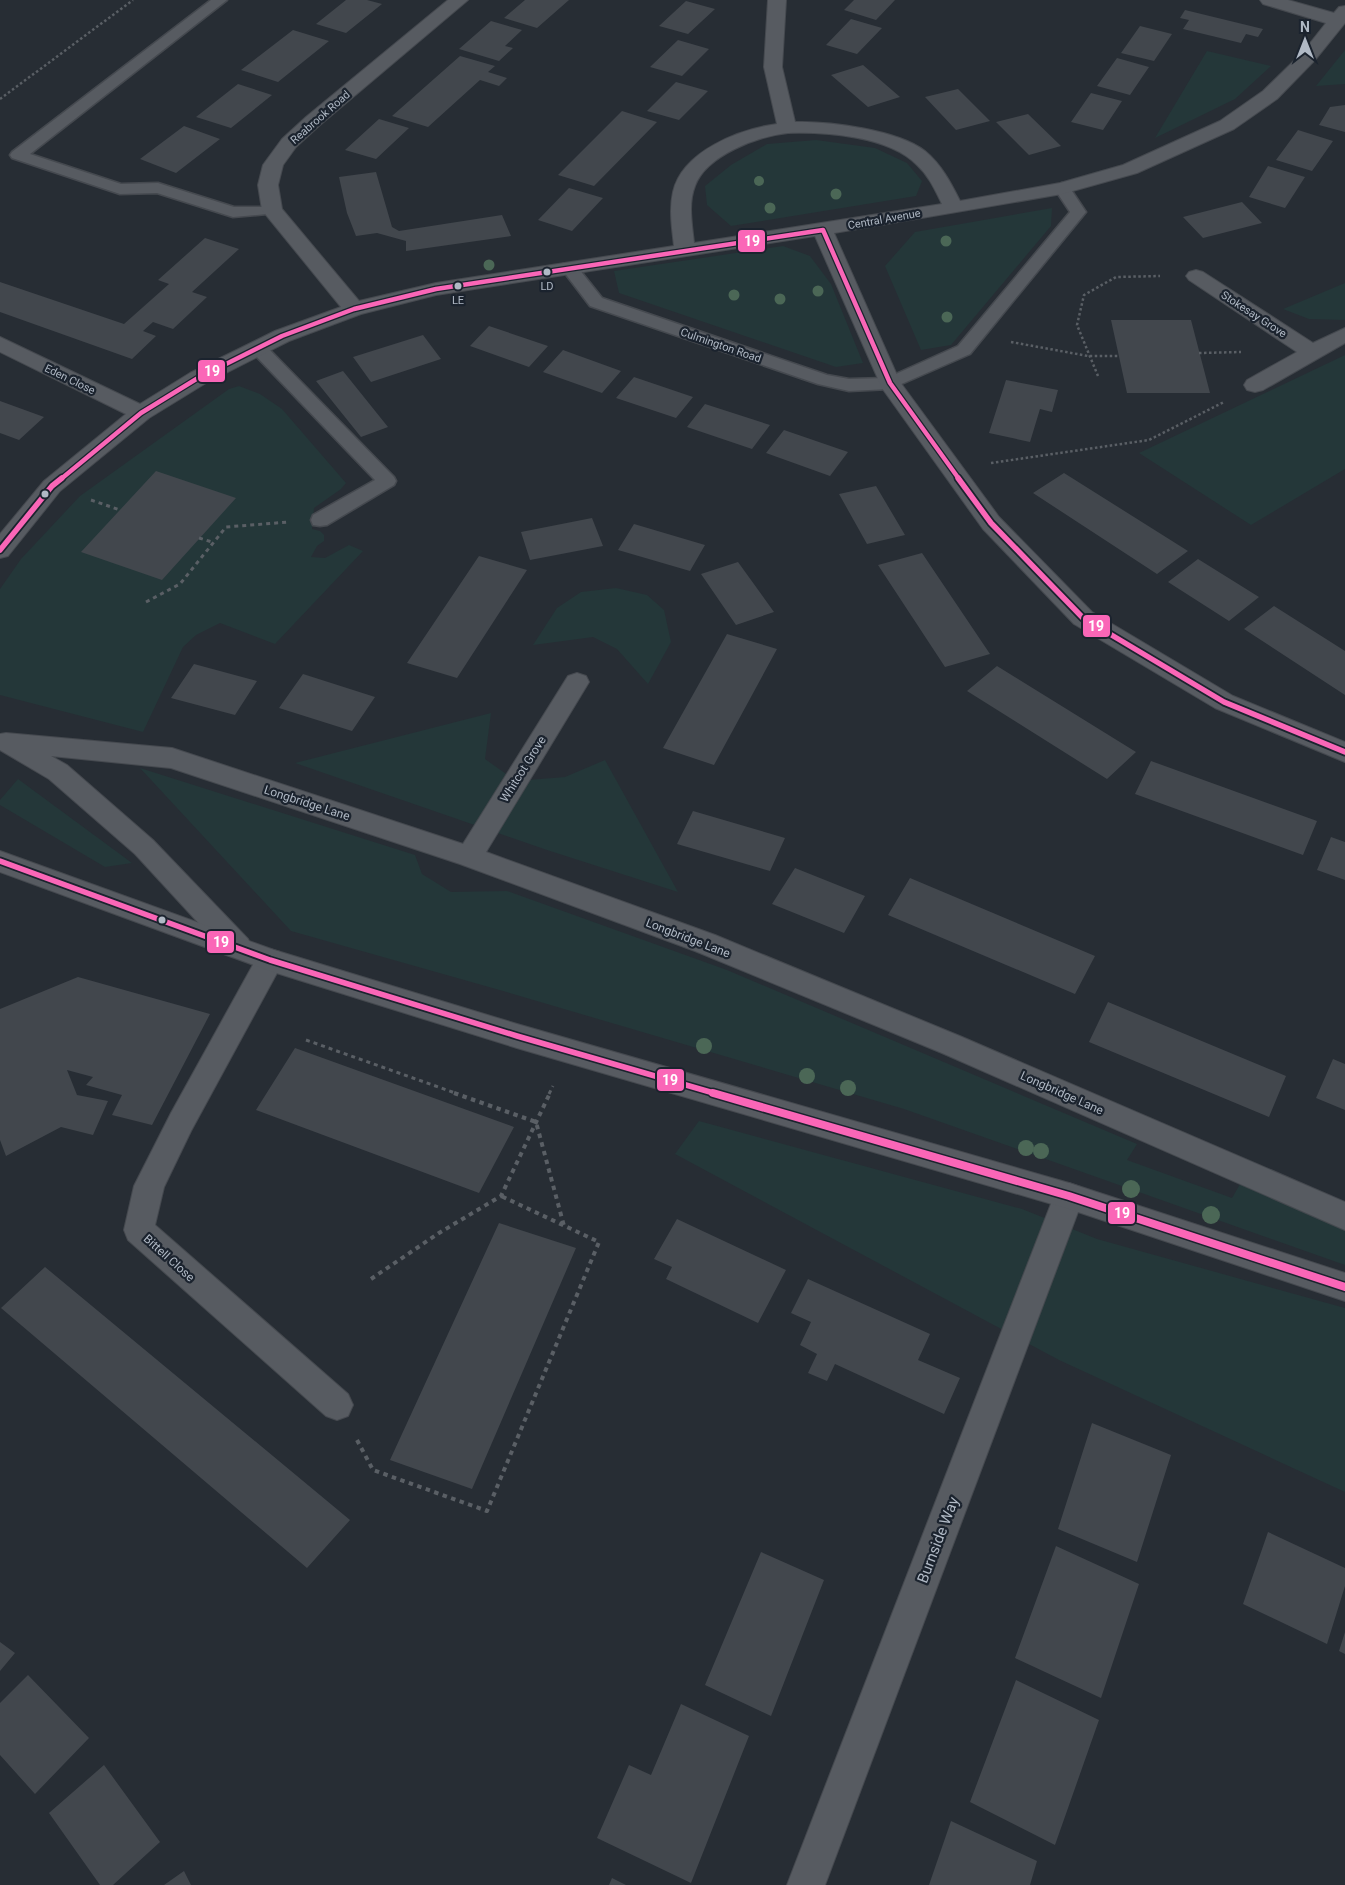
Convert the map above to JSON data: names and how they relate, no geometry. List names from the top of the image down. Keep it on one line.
{"streets":{"street":["Reabrook Road","Central Avenue","Stokesay Grove","Eden Close","Whitcot Grove","Longbridge Lane","Bittell Close","Burnside Way"],"lane":["Culmington Road"]},"crossings":[["Central Avenue","Culmington Road"],["Central Avenue","Eden Close"],["Whitcot Grove","Longbridge Lane"],["Longbridge Lane","Bittell Close"],["Longbridge Lane","Burnside Way"]],"places":["LD","LE"],"lines":["transit line 19"],"north":"top"}
